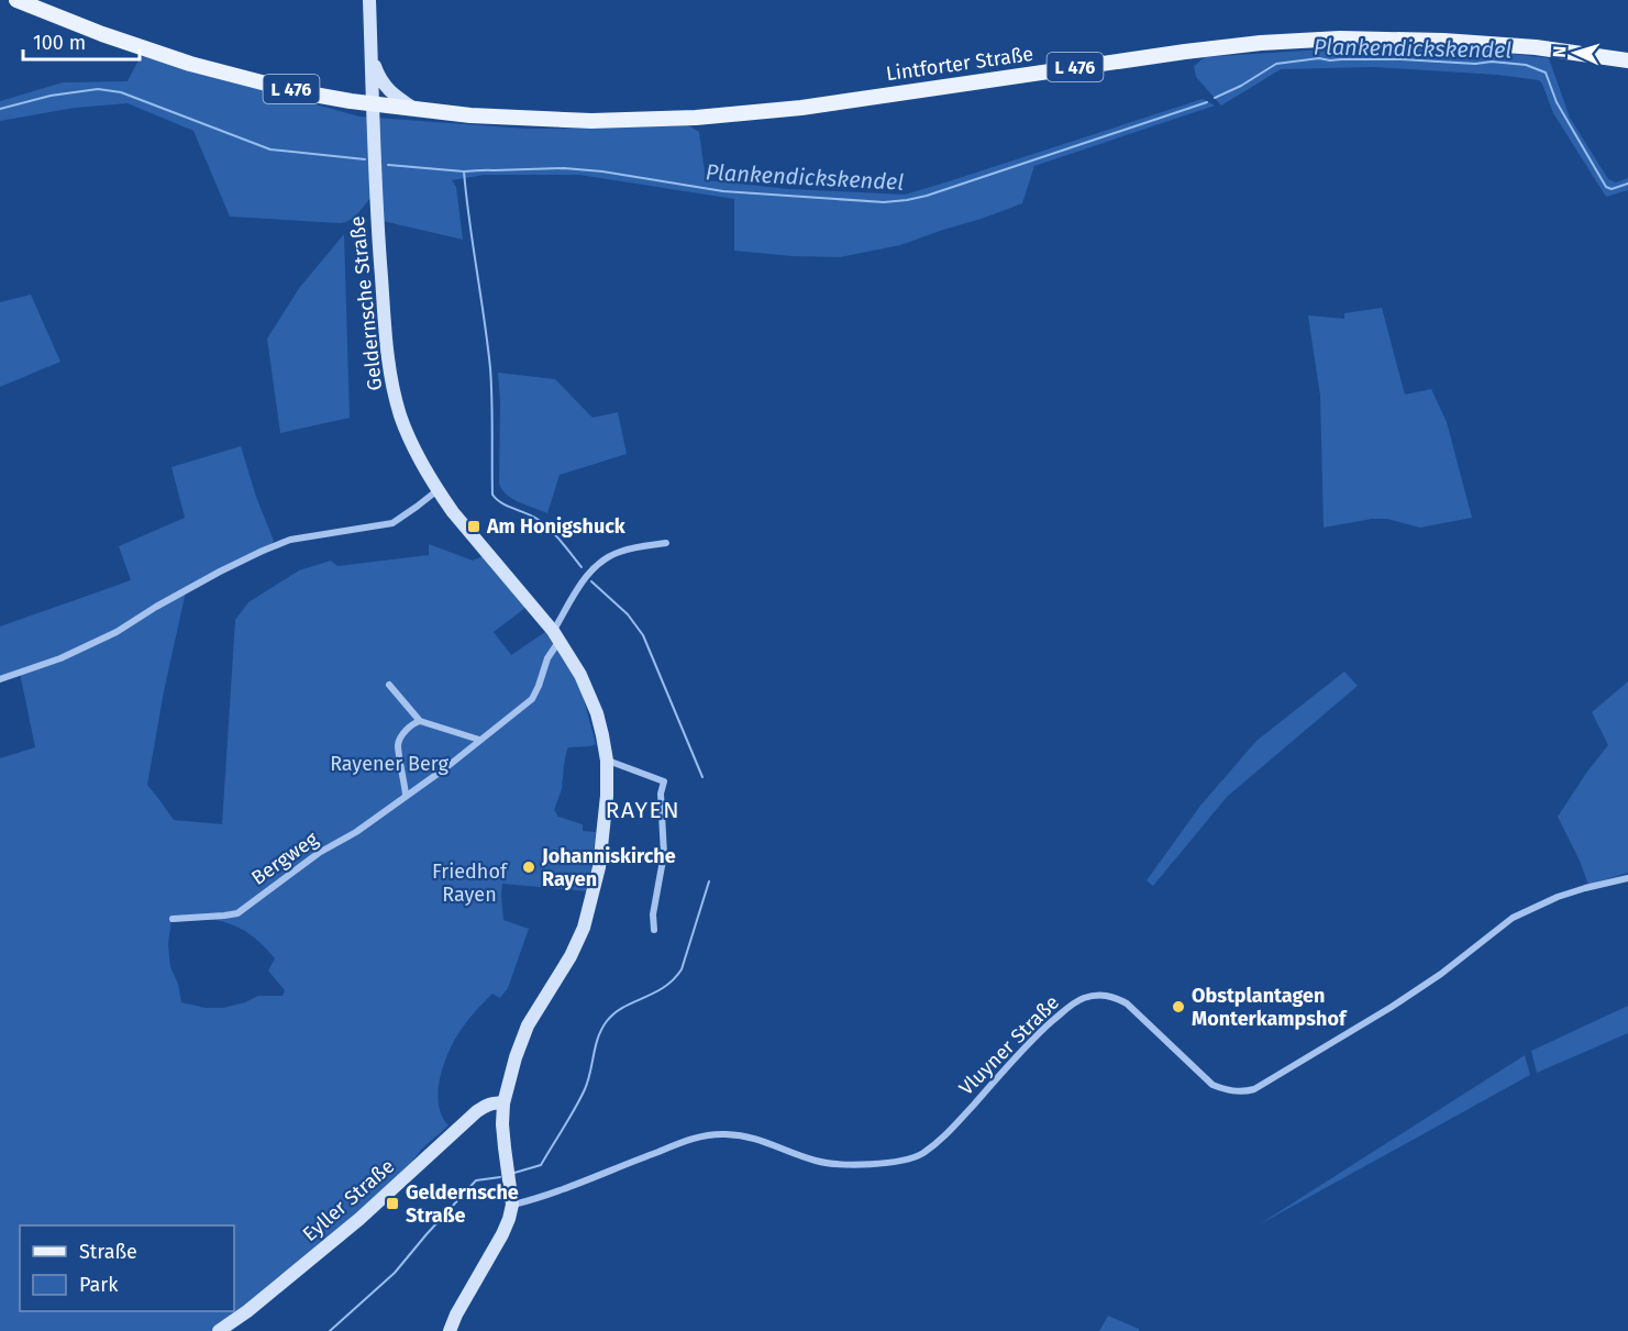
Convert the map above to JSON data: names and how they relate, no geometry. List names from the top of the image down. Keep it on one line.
{"streets":{"main road":["Lintforter Straße","L 476","Geldernsche Straße","Eyller Straße"],"street":["Bergweg","Vluyner Straße"]},"crossings":[["Lintforter Straße","Geldernsche Straße"],["Geldernsche Straße","Bergweg"],["Geldernsche Straße","Vluyner Straße"],["Geldernsche Straße","Eyller Straße"]],"districts":["RAYEN"],"water":["Plankendickskendel"],"parks":["Rayener Berg","Friedhof Rayen"],"places":{"transit":["Am Honigshuck","Geldernsche Straße"],"other":["Johanniskirche Rayen","Obstplantagen Monterkampshof"]},"legend":["Straße","Park"],"scale_bar":"100 m","north":"left"}
